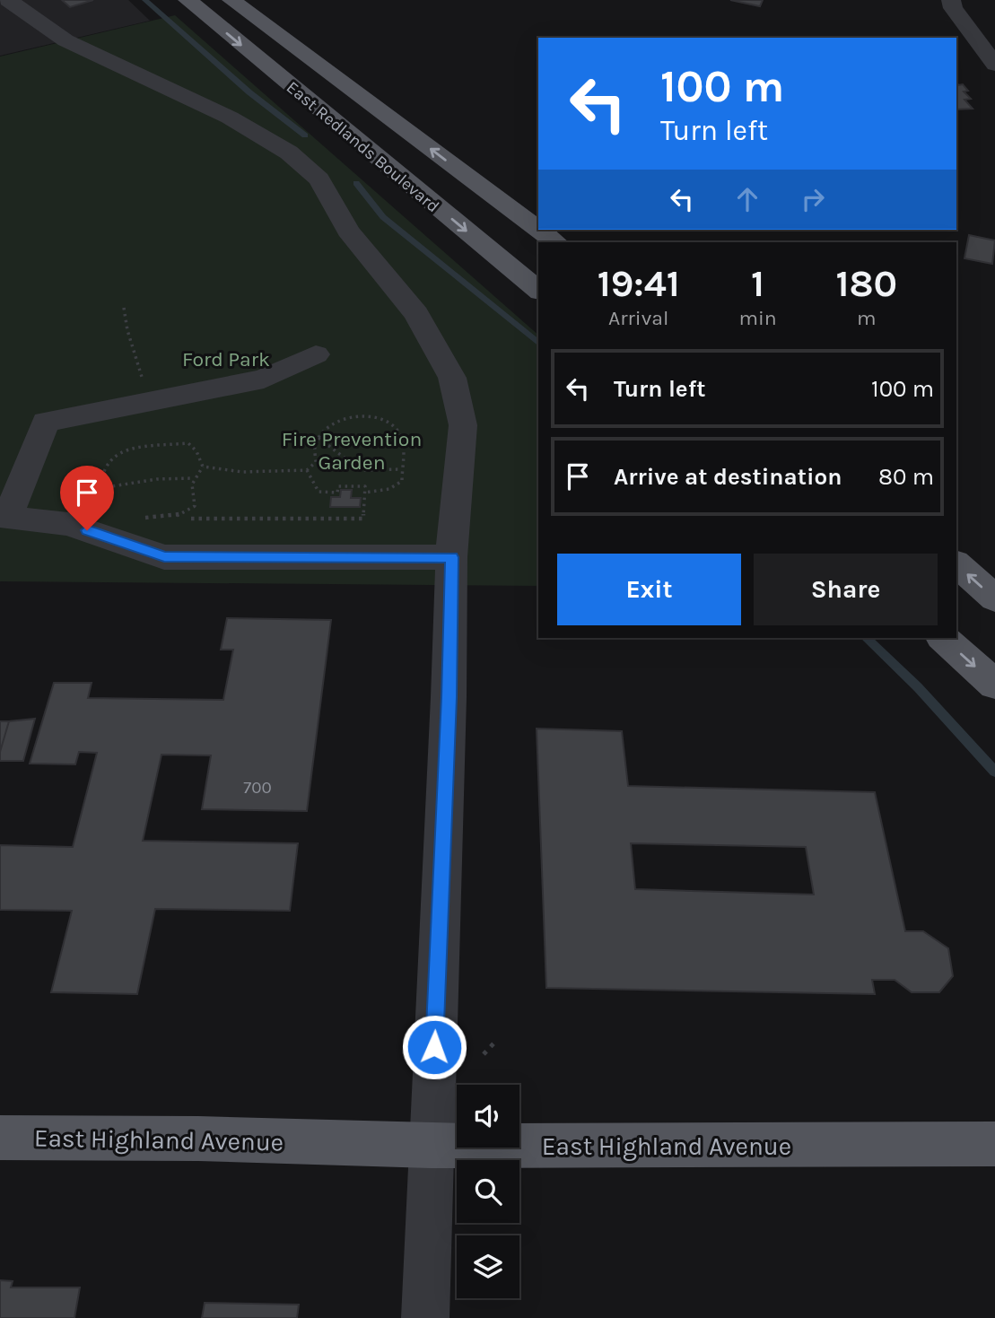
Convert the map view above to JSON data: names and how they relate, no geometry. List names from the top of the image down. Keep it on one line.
{"streets":{"main road":["East Redlands Boulevard","East Highland Avenue"]},"parks":["Ford Park","Fire Prevention Garden"],"house_numbers":["700"],"page":{"turn":["100 m","Turn left"],"eta":["19:41","Arrival","1","min","180","m"],"list":[{"name":"Turn left","value":"100 m"},{"name":"Arrive at destination","value":"80 m"}],"buttons":["Exit","Share"]}}
